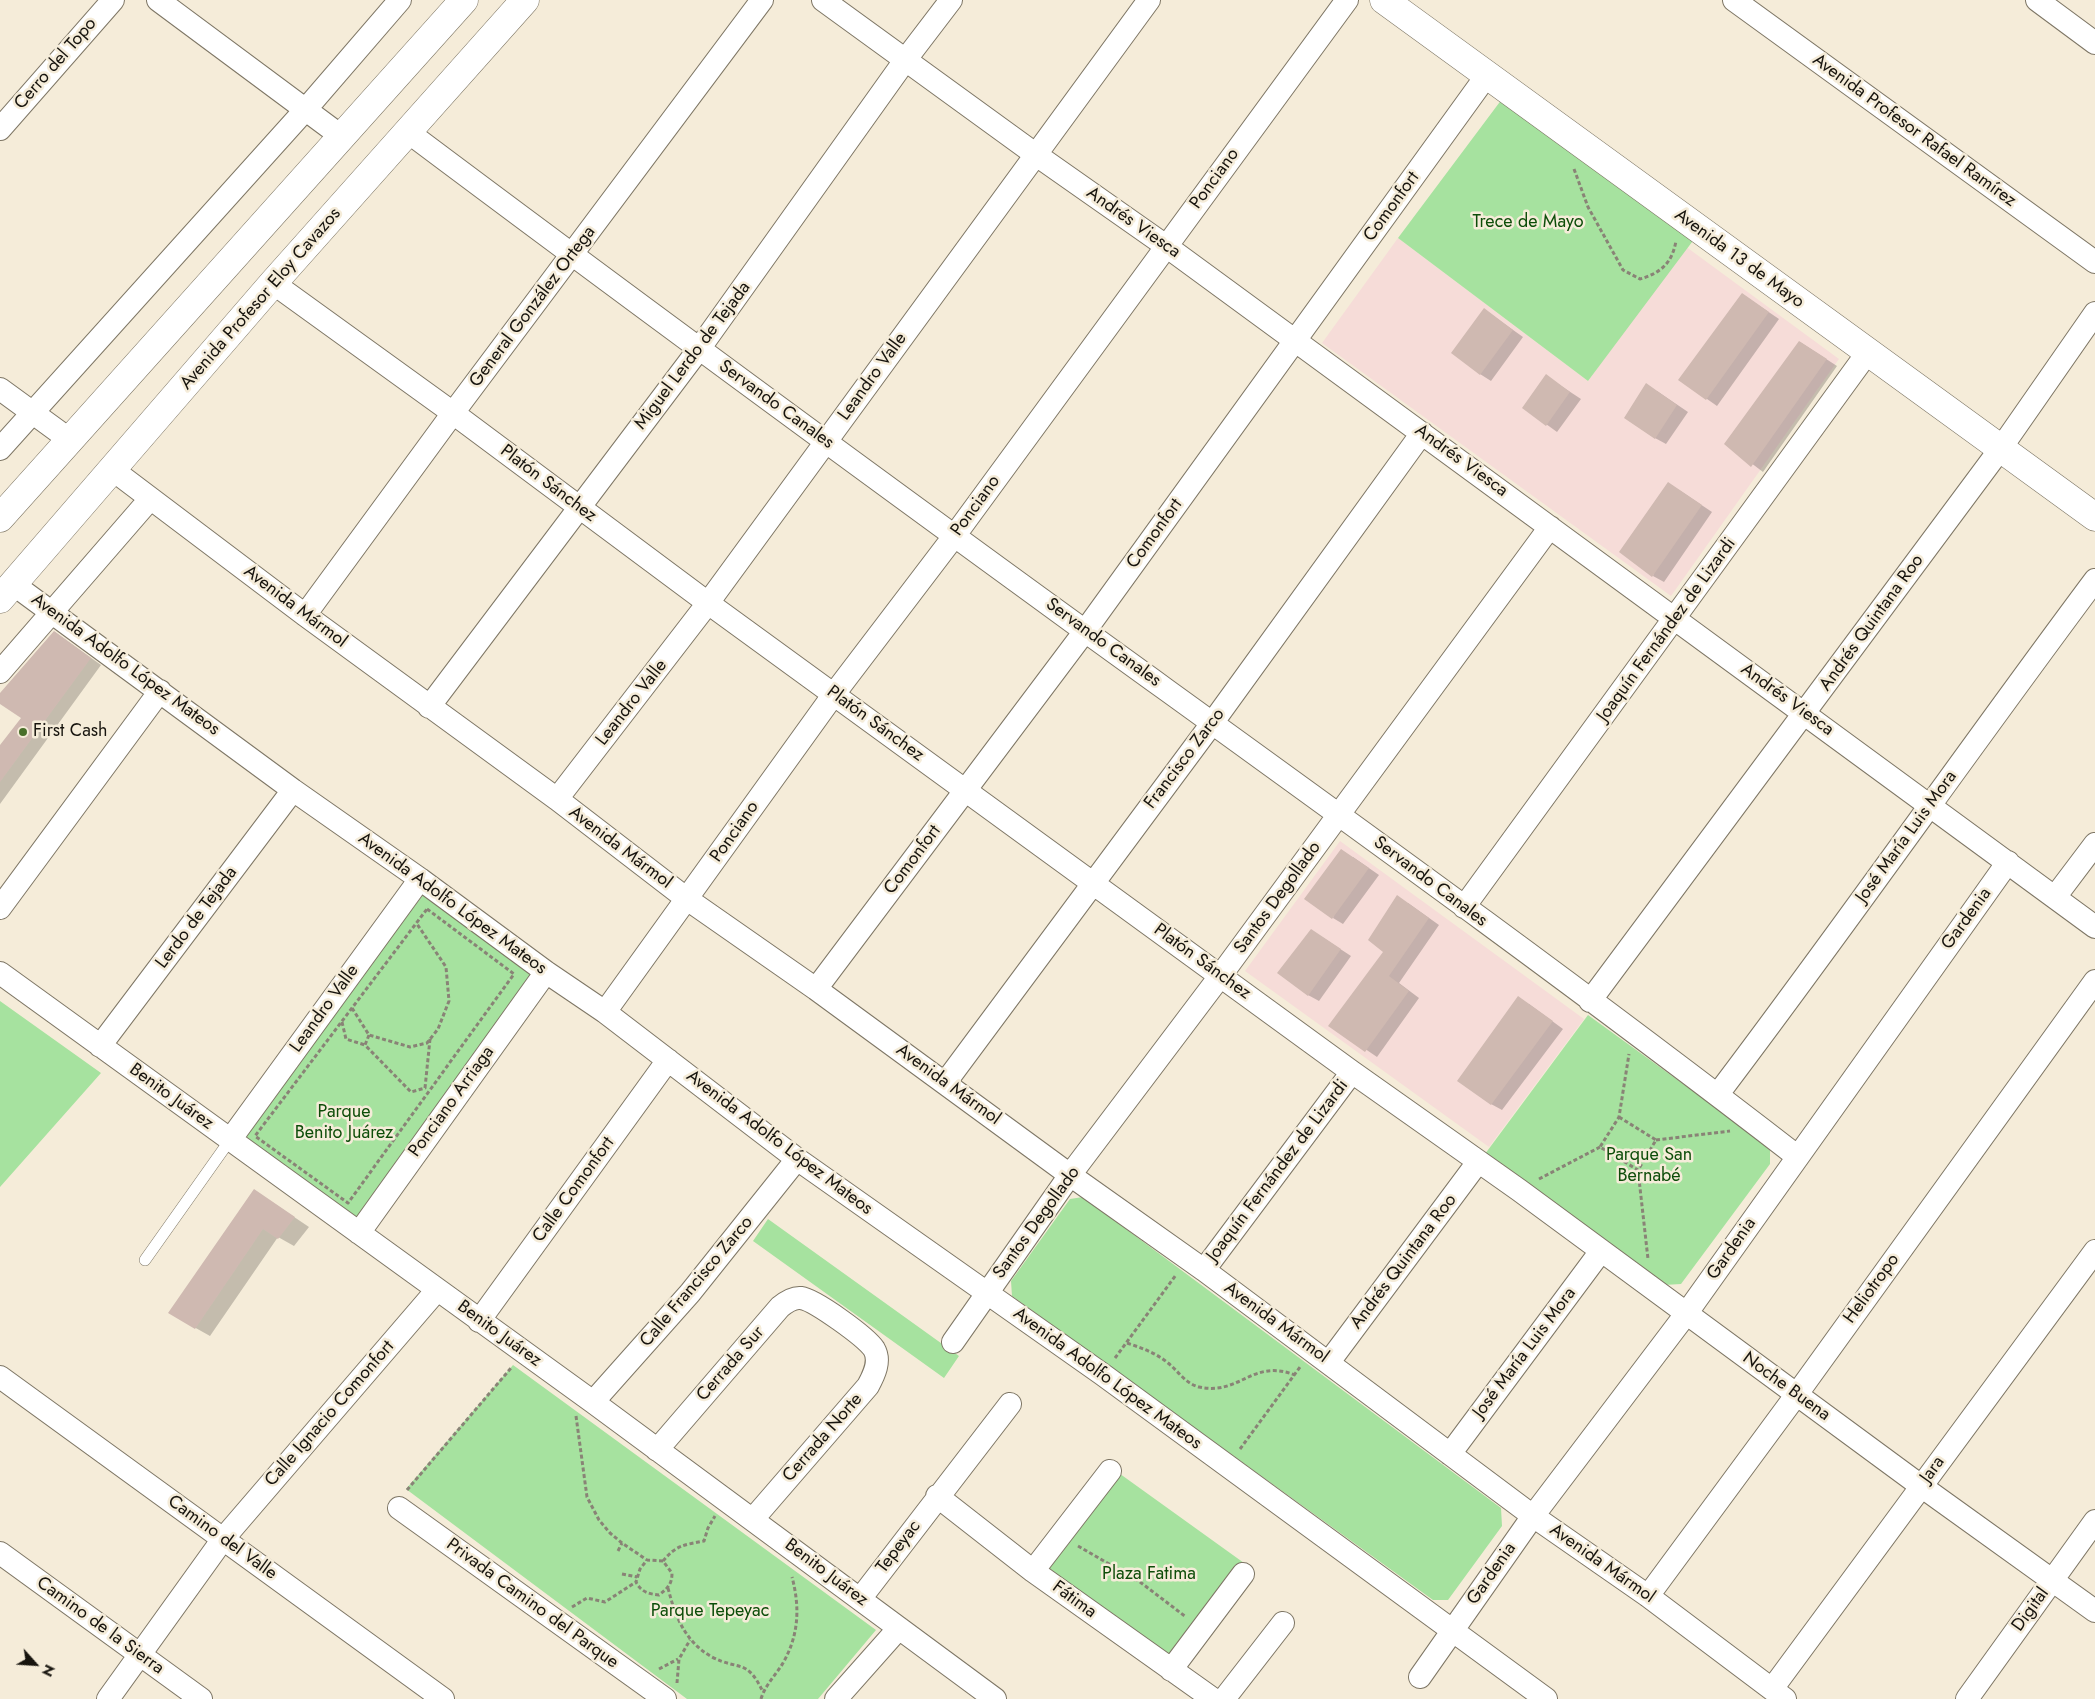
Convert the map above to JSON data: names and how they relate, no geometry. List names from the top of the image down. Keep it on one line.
{"streets":{"main road":["Avenida 13 de Mayo","Avenida Profesor Eloy Cavazos"],"street":["Cerro del Topo","Avenida Profesor Rafael Ramírez","Ponciano","Comonfort","Andrés Viesca","General González Ortega","Miguel Lerdo de Tejada","Leandro Valle","Servando Canales","Platón Sánchez","Avenida Mármol","Andrés Quintana Roo","Joaquín Fernández de Lizardi","Avenida Adolfo López Mateos","Francisco Zarco","José María Luis Mora","Santos Degollado","Lerdo de Tejada","Gardenia","Benito Juárez","Ponciano Arriaga","Calle Comonfort","Calle Francisco Zarco","Heliotropo","Cerrada Sur","Noche Buena","Calle Ignacio Comonfort","Cerrada Norte","Jara","Camino del Valle","Tepeyac","Fátima","Privada Camino del Parque","Digital","Camino de la Sierra"]},"crossings":[["Ponciano","Andrés Viesca"],["Ponciano","Servando Canales"],["Ponciano","Platón Sánchez"],["Ponciano","Avenida Mármol"],["Ponciano","Avenida Adolfo López Mateos"],["Comonfort","Andrés Viesca"],["Comonfort","Avenida 13 de Mayo"],["Comonfort","Servando Canales"],["Comonfort","Platón Sánchez"],["Comonfort","Avenida Mármol"],["Andrés Viesca","Miguel Lerdo de Tejada"],["Andrés Viesca","Leandro Valle"],["Andrés Viesca","Andrés Quintana Roo"],["Andrés Viesca","Joaquín Fernández de Lizardi"],["Andrés Viesca","Francisco Zarco"],["Andrés Viesca","José María Luis Mora"],["Andrés Viesca","Santos Degollado"],["Andrés Viesca","Gardenia"],["Avenida 13 de Mayo","Andrés Quintana Roo"],["Avenida 13 de Mayo","Joaquín Fernández de Lizardi"],["Avenida Profesor Eloy Cavazos","Servando Canales"],["Avenida Profesor Eloy Cavazos","Platón Sánchez"],["Avenida Profesor Eloy Cavazos","Avenida Mármol"],["Avenida Profesor Eloy Cavazos","Avenida Adolfo López Mateos"],["General González Ortega","Servando Canales"],["General González Ortega","Platón Sánchez"],["General González Ortega","Avenida Mármol"],["Miguel Lerdo de Tejada","Servando Canales"],["Miguel Lerdo de Tejada","Platón Sánchez"],["Miguel Lerdo de Tejada","Avenida Mármol"],["Leandro Valle","Servando Canales"],["Leandro Valle","Platón Sánchez"],["Leandro Valle","Avenida Mármol"],["Leandro Valle","Avenida Adolfo López Mateos"],["Leandro Valle","Benito Juárez"],["Servando Canales","Andrés Quintana Roo"],["Servando Canales","Joaquín Fernández de Lizardi"],["Servando Canales","Francisco Zarco"],["Servando Canales","José María Luis Mora"],["Servando Canales","Santos Degollado"],["Servando Canales","Gardenia"],["Platón Sánchez","Andrés Quintana Roo"],["Platón Sánchez","Joaquín Fernández de Lizardi"],["Platón Sánchez","Francisco Zarco"],["Platón Sánchez","Santos Degollado"],["Platón Sánchez","Noche Buena"],["Avenida Mármol","Andrés Quintana Roo"],["Avenida Mármol","Joaquín Fernández de Lizardi"],["Avenida Mármol","Francisco Zarco"],["Avenida Mármol","José María Luis Mora"],["Avenida Mármol","Santos Degollado"],["Avenida Mármol","Gardenia"],["Avenida Mármol","Heliotropo"],["Avenida Mármol","Jara"],["Andrés Quintana Roo","Noche Buena"],["Avenida Adolfo López Mateos","Santos Degollado"],["Avenida Adolfo López Mateos","Lerdo de Tejada"],["Avenida Adolfo López Mateos","Gardenia"],["Avenida Adolfo López Mateos","Ponciano Arriaga"],["Avenida Adolfo López Mateos","Calle Comonfort"],["Avenida Adolfo López Mateos","Calle Francisco Zarco"],["José María Luis Mora","Noche Buena"],["Lerdo de Tejada","Benito Juárez"],["Gardenia","Noche Buena"],["Benito Juárez","Ponciano Arriaga"],["Benito Juárez","Calle Comonfort"],["Benito Juárez","Calle Francisco Zarco"],["Benito Juárez","Cerrada Sur"],["Benito Juárez","Calle Ignacio Comonfort"],["Benito Juárez","Cerrada Norte"],["Benito Juárez","Tepeyac"],["Heliotropo","Noche Buena"],["Cerrada Sur","Cerrada Norte"],["Noche Buena","Jara"],["Noche Buena","Digital"],["Calle Ignacio Comonfort","Camino del Valle"],["Calle Ignacio Comonfort","Camino de la Sierra"],["Tepeyac","Fátima"]],"parks":["Trece de Mayo","Parque Benito Juárez","Parque San Bernabé","Plaza Fatima","Parque Tepeyac"],"places":["First Cash"],"north":"bottom right"}
